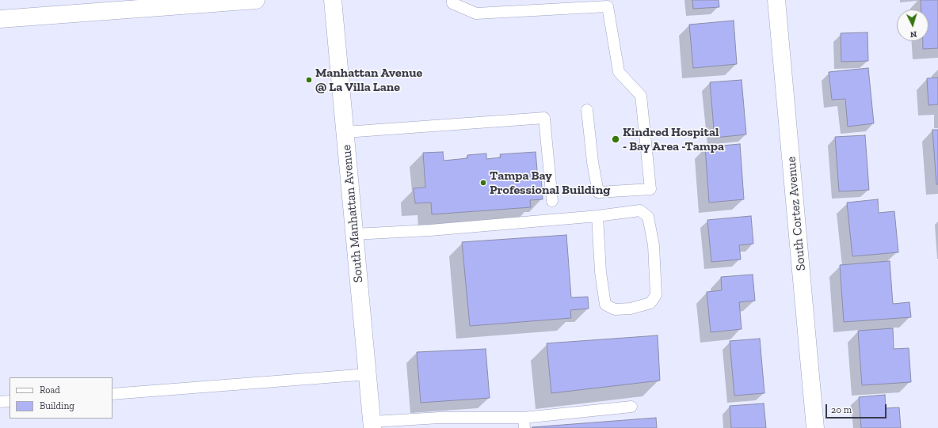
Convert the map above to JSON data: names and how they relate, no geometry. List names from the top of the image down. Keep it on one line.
{"streets":{"street":["South Manhattan Avenue","South Cortez Avenue"]},"places":["Manhattan Avenue @ La Villa Lane","Kindred Hospital - Bay Area -Tampa","Tampa Bay Professional Building"],"legend":["Road","Building"],"scale_bar":"20 m","north":"bottom"}
